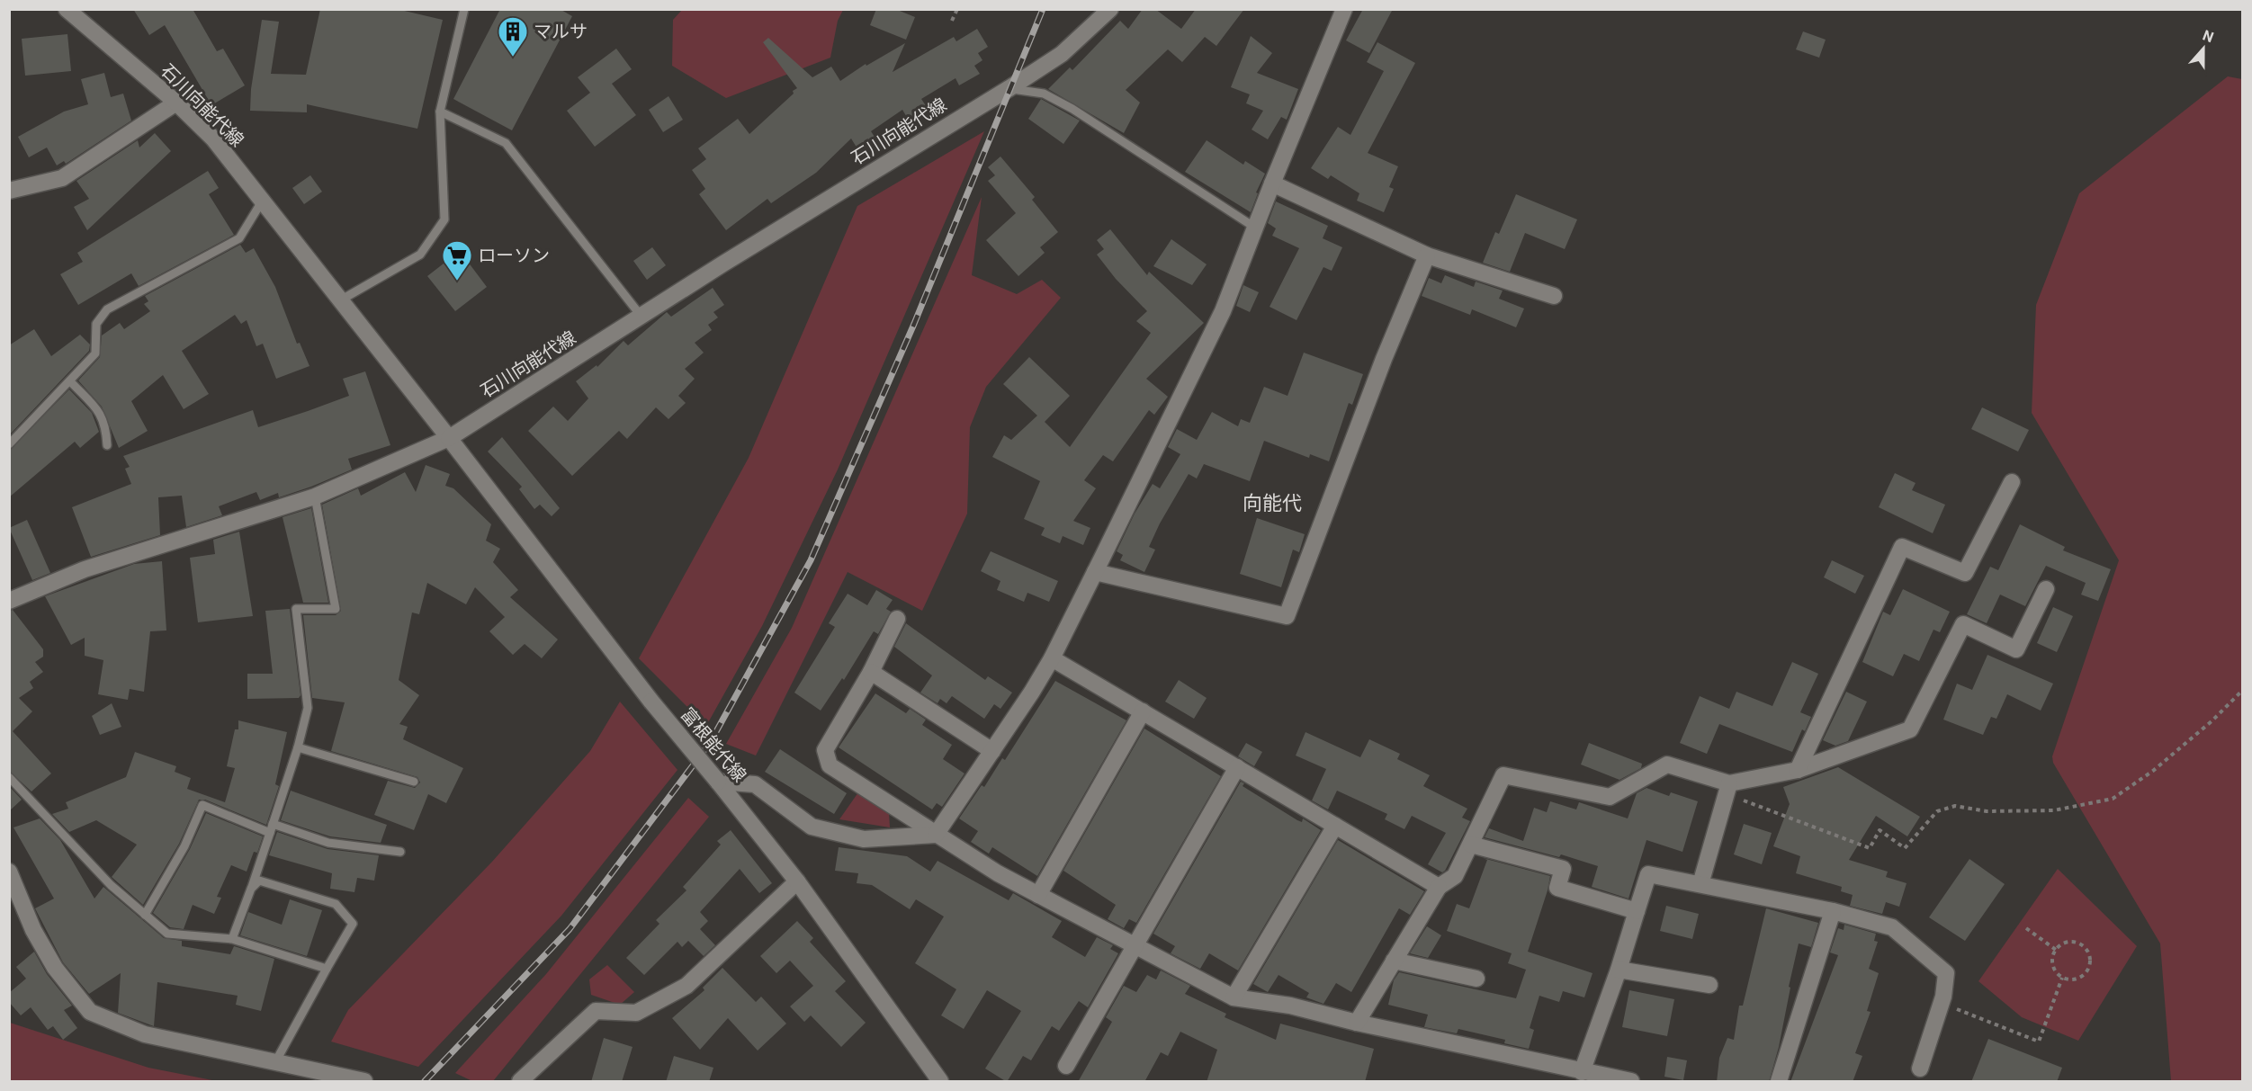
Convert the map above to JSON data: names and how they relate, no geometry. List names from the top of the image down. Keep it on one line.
{"streets":{"street":["石川向能代線","富根能代線"]},"crossings":[["石川向能代線","富根能代線"]],"districts":["向能代"],"places":{"building":["マルサ"],"supermarket":["ローソン"]},"north":"top"}
